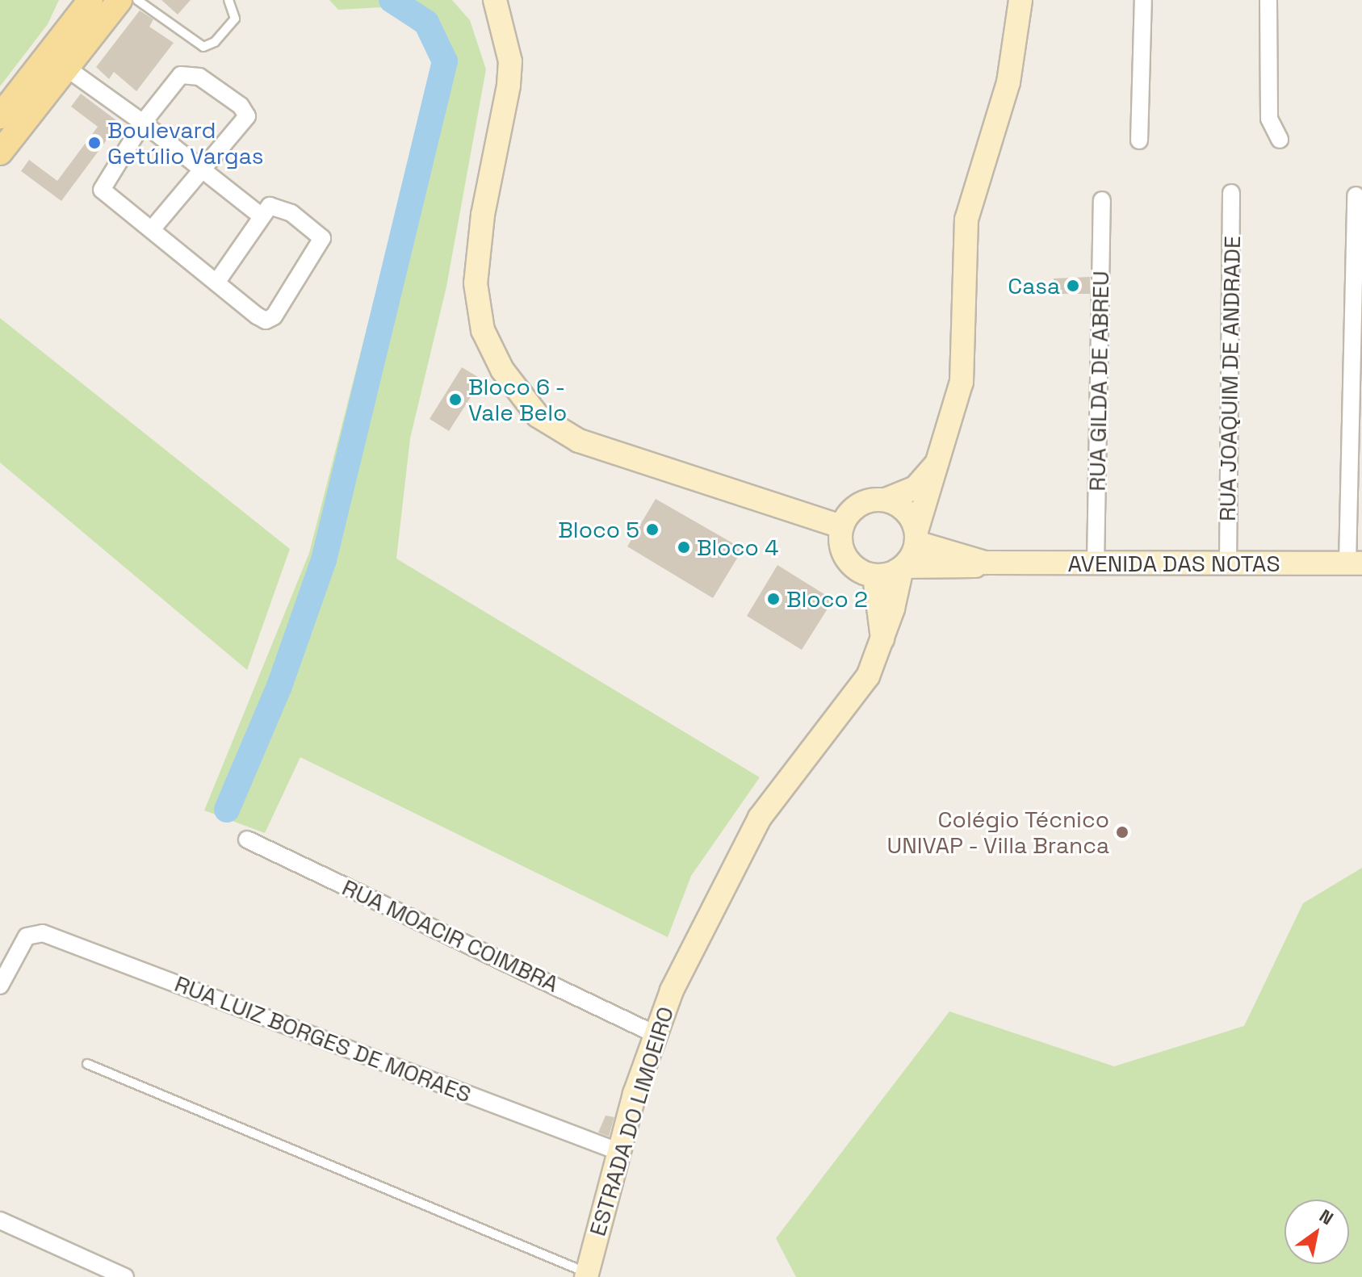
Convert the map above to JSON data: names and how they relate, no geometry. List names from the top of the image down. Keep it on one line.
{"streets":{"main road":["AVENIDA DAS NOTAS","ESTRADA DO LIMOEIRO"],"street":["RUA JOAQUIM DE ANDRADE","RUA GILDA DE ABREU","RUA MOACIR COIMBRA","RUA LUIZ BORGES DE MORAES"]},"crossings":[["RUA JOAQUIM DE ANDRADE","AVENIDA DAS NOTAS"],["RUA GILDA DE ABREU","AVENIDA DAS NOTAS"],["AVENIDA DAS NOTAS","ESTRADA DO LIMOEIRO"],["RUA MOACIR COIMBRA","ESTRADA DO LIMOEIRO"],["RUA LUIZ BORGES DE MORAES","ESTRADA DO LIMOEIRO"]],"places":["Boulevard Getúlio Vargas","Casa","Bloco 6 - Vale Belo","Bloco 5","Bloco 4","Bloco 2","Colégio Técnico UNIVAP - Villa Branca"],"north":"top right"}
